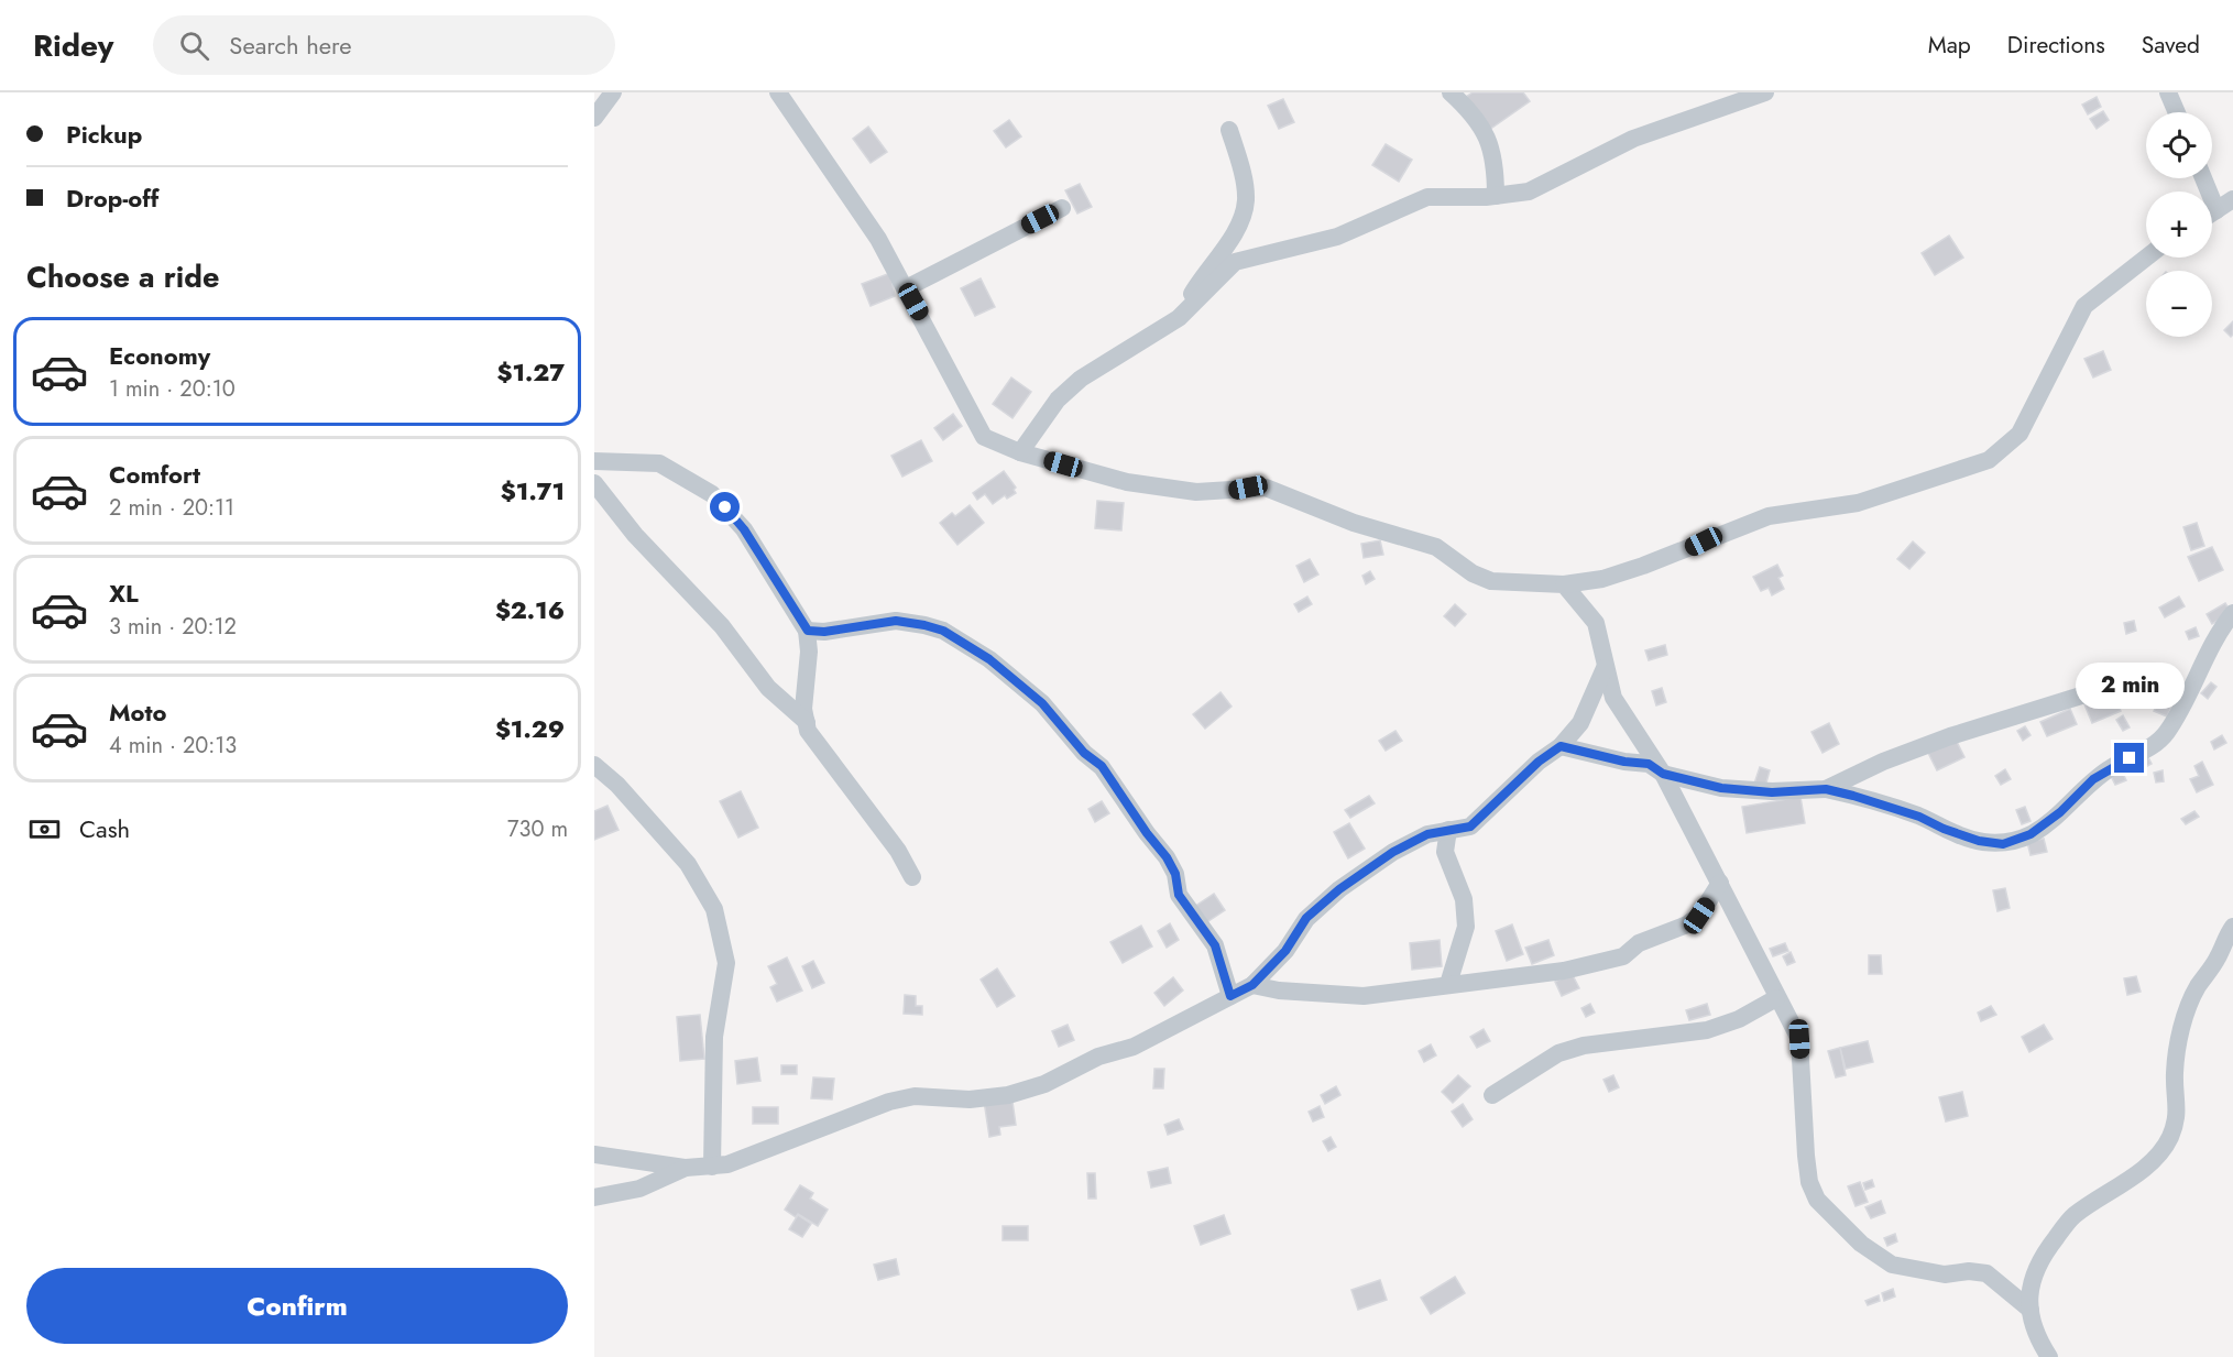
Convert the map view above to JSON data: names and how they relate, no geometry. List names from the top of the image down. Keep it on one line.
{"page":{"header":"Ridey","search":"Search here","nav":["Map","Directions","Saved"],"banner":["Pickup","Drop-off"],"map_buttons":["+","−"],"heading":"Choose a ride","list":[{"name":"Economy","note":"1 min · 20:10","value":"$1.27"},{"name":"Comfort","note":"2 min · 20:11","value":"$1.71"},{"name":"XL","note":"3 min · 20:12","value":"$2.16"},{"name":"Moto","note":"4 min · 20:13","value":"$1.29"}],"bubble":"2 min","pay":["Cash","730 m"],"buttons":"Confirm"}}
